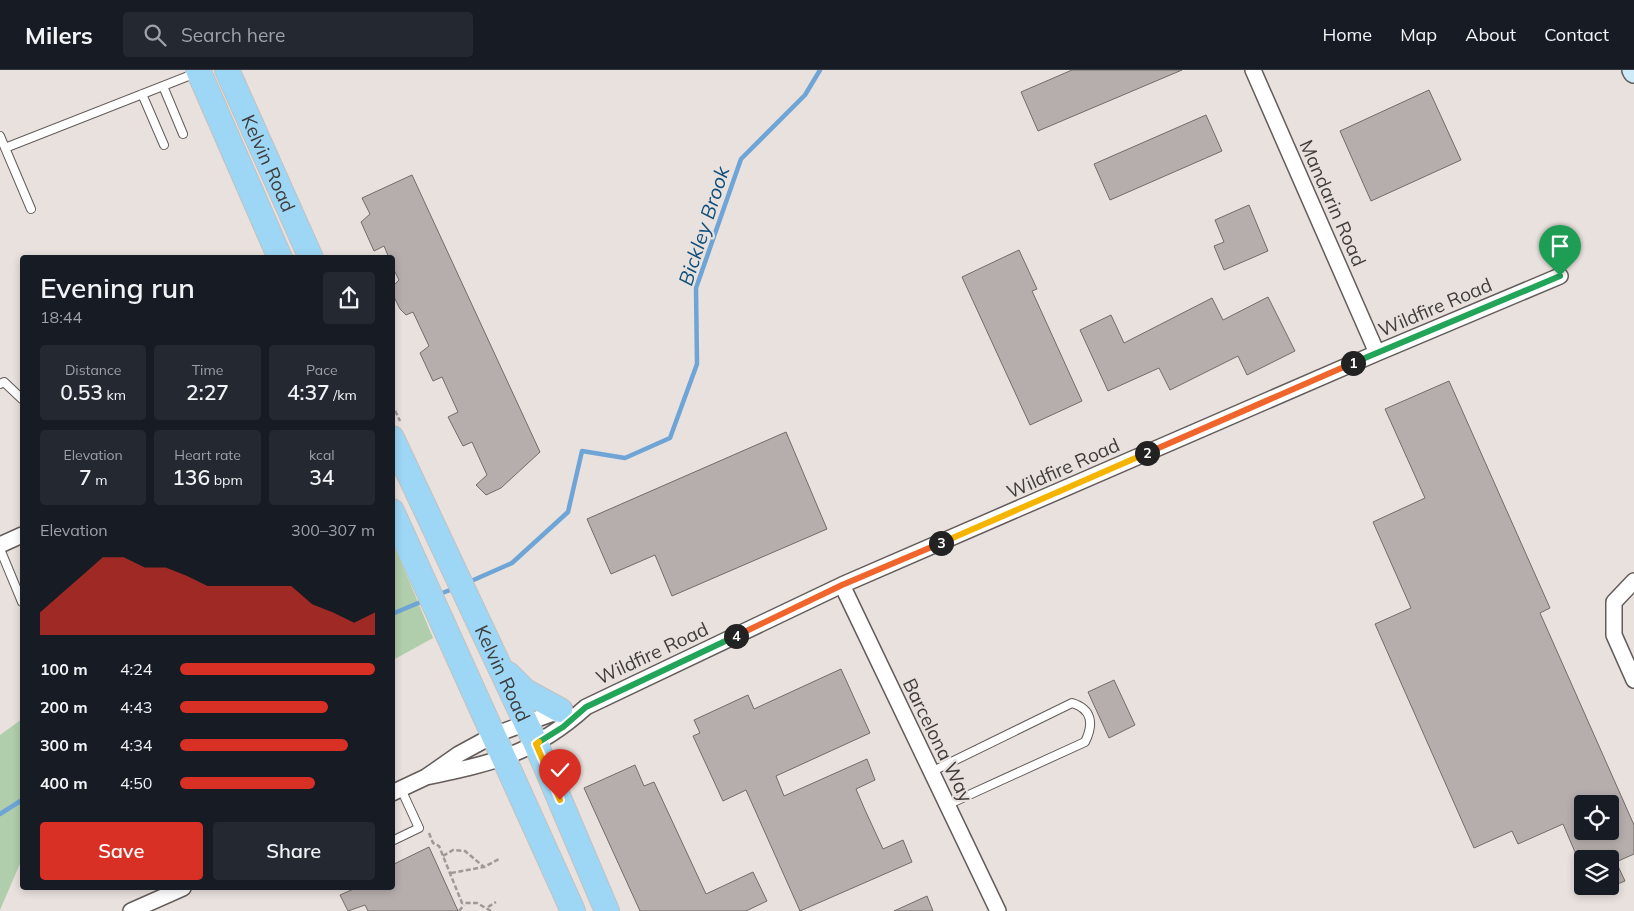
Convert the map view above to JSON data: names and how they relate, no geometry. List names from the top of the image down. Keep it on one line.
{"streets":{"main road":["Kelvin Road"],"street":["Mandarin Road","Wildfire Road","Barcelona Way"]},"crossings":[["Kelvin Road","Wildfire Road"],["Mandarin Road","Wildfire Road"],["Wildfire Road","Barcelona Way"]],"water":["Bickley Brook"],"page":{"header":"Milers","search":"Search here","nav":["Home","Map","About","Contact"],"heading":["Evening run","18:44"],"stats":[["Distance","0.53 km"],["Time","2:27"],["Pace","4:37 /km"],["Elevation","7 m"],["Heart rate","136 bpm"],["kcal","34"]],"pins":["1","2","3","4"],"chart":["Elevation","300–307 m"],"list":[{"name":"100 m","note":"4:24"},{"name":"200 m","note":"4:43"},{"name":"300 m","note":"4:34"},{"name":"400 m","note":"4:50"}],"buttons":["Save","Share"]}}
